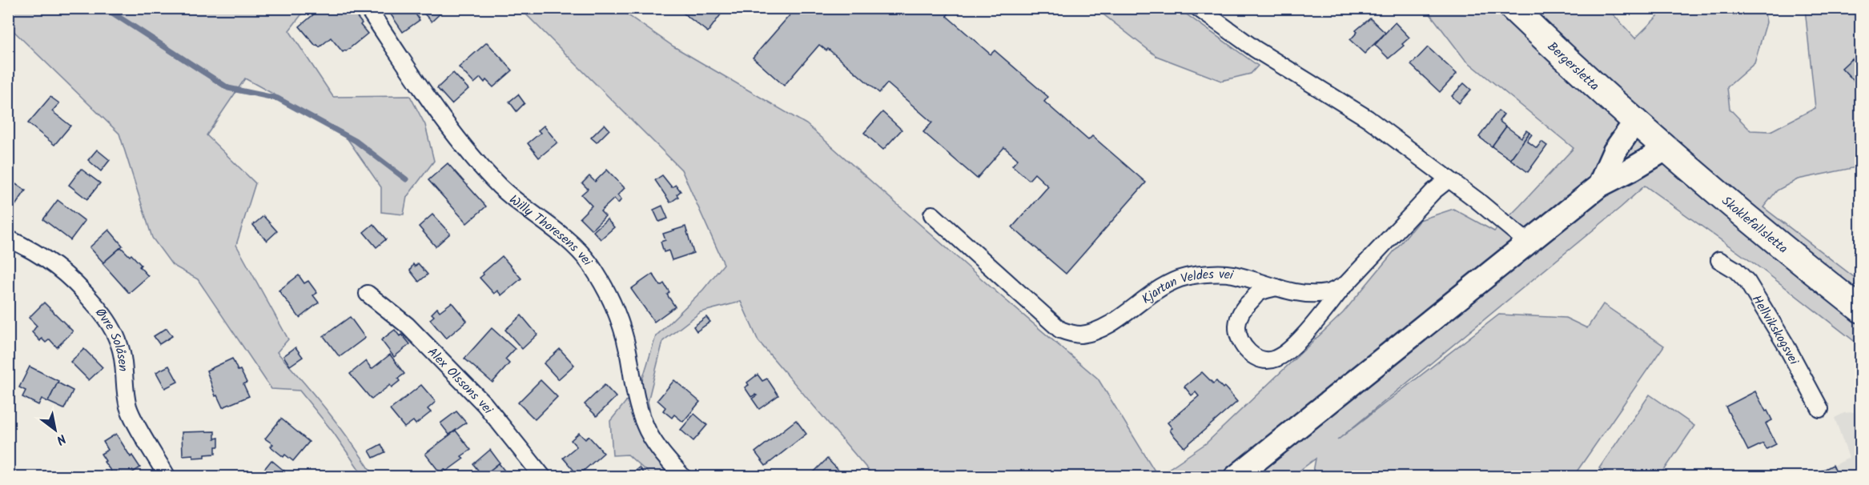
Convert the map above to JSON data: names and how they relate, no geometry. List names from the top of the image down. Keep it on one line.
{"streets":{"main road":["Bergersletta","Skoklefallsletta"],"street":["Willy Thoresens vei","Kjartan Veldes vei","Hellvikskogsvei","Øvre Solåsen","Alex Olssons vei"]},"crossings":[["Bergersletta","Skoklefallsletta"]],"north":"bottom right"}
